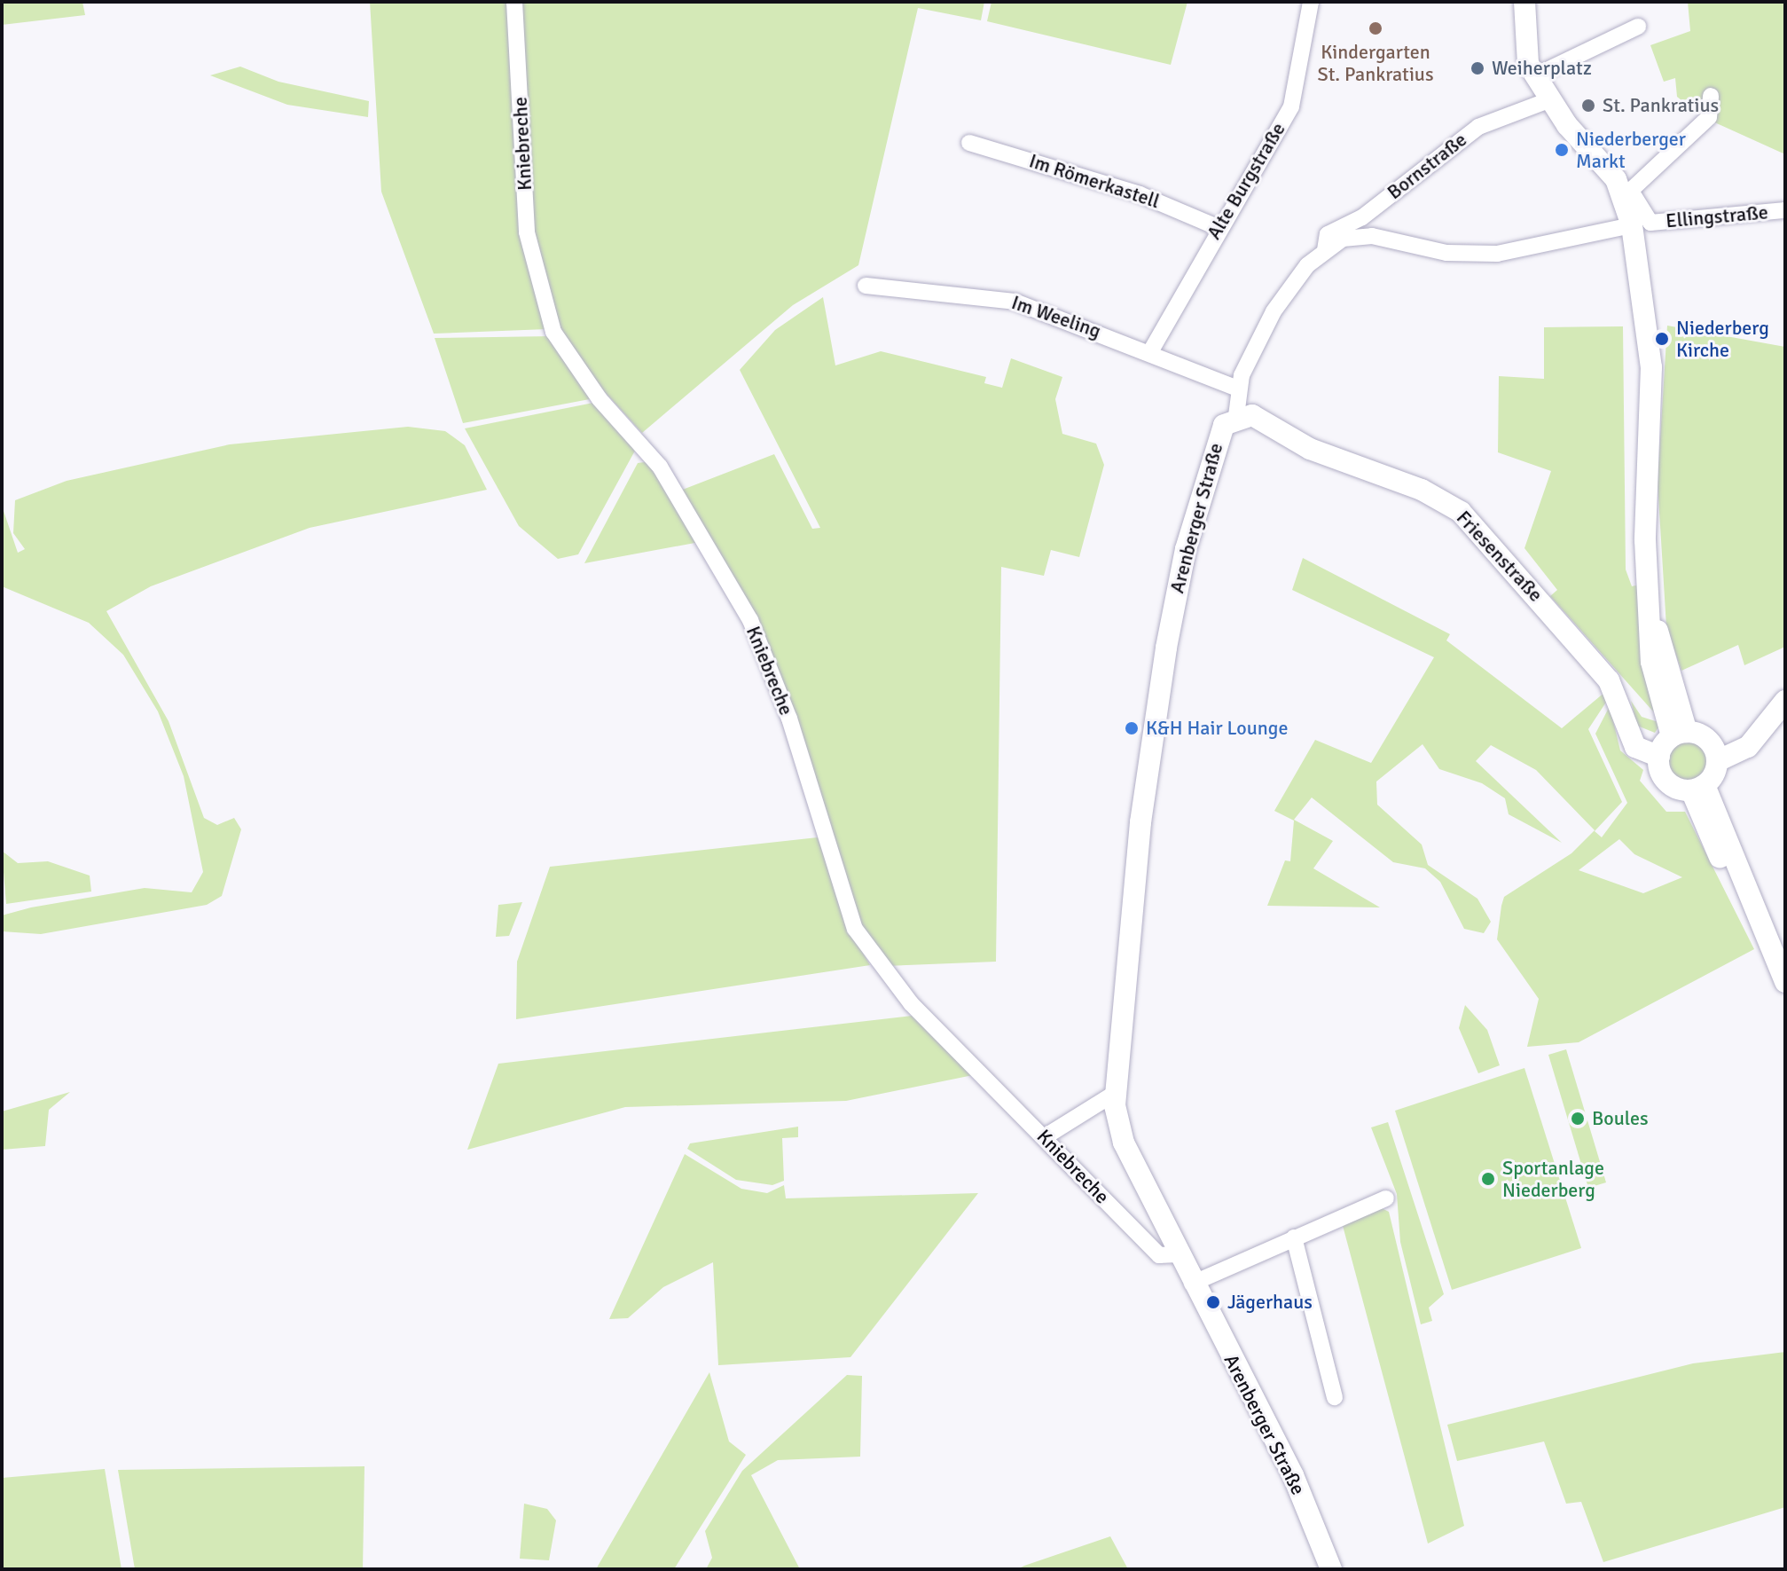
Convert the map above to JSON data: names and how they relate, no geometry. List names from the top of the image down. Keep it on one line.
{"streets":{"street":["Kniebreche","Bornstraße","Im Römerkastell","Alte Burgstraße","Ellingstraße","Im Weeling","Arenberger Straße","Friesenstraße"]},"crossings":[["Kniebreche","Arenberger Straße"],["Im Römerkastell","Alte Burgstraße"],["Alte Burgstraße","Im Weeling"],["Arenberger Straße","Friesenstraße"]],"places":["Kindergarten St. Pankratius","Weiherplatz","St. Pankratius","Niederberger Markt","Niederberg Kirche","K&H Hair Lounge","Boules","Sportanlage Niederberg","Jägerhaus"]}
